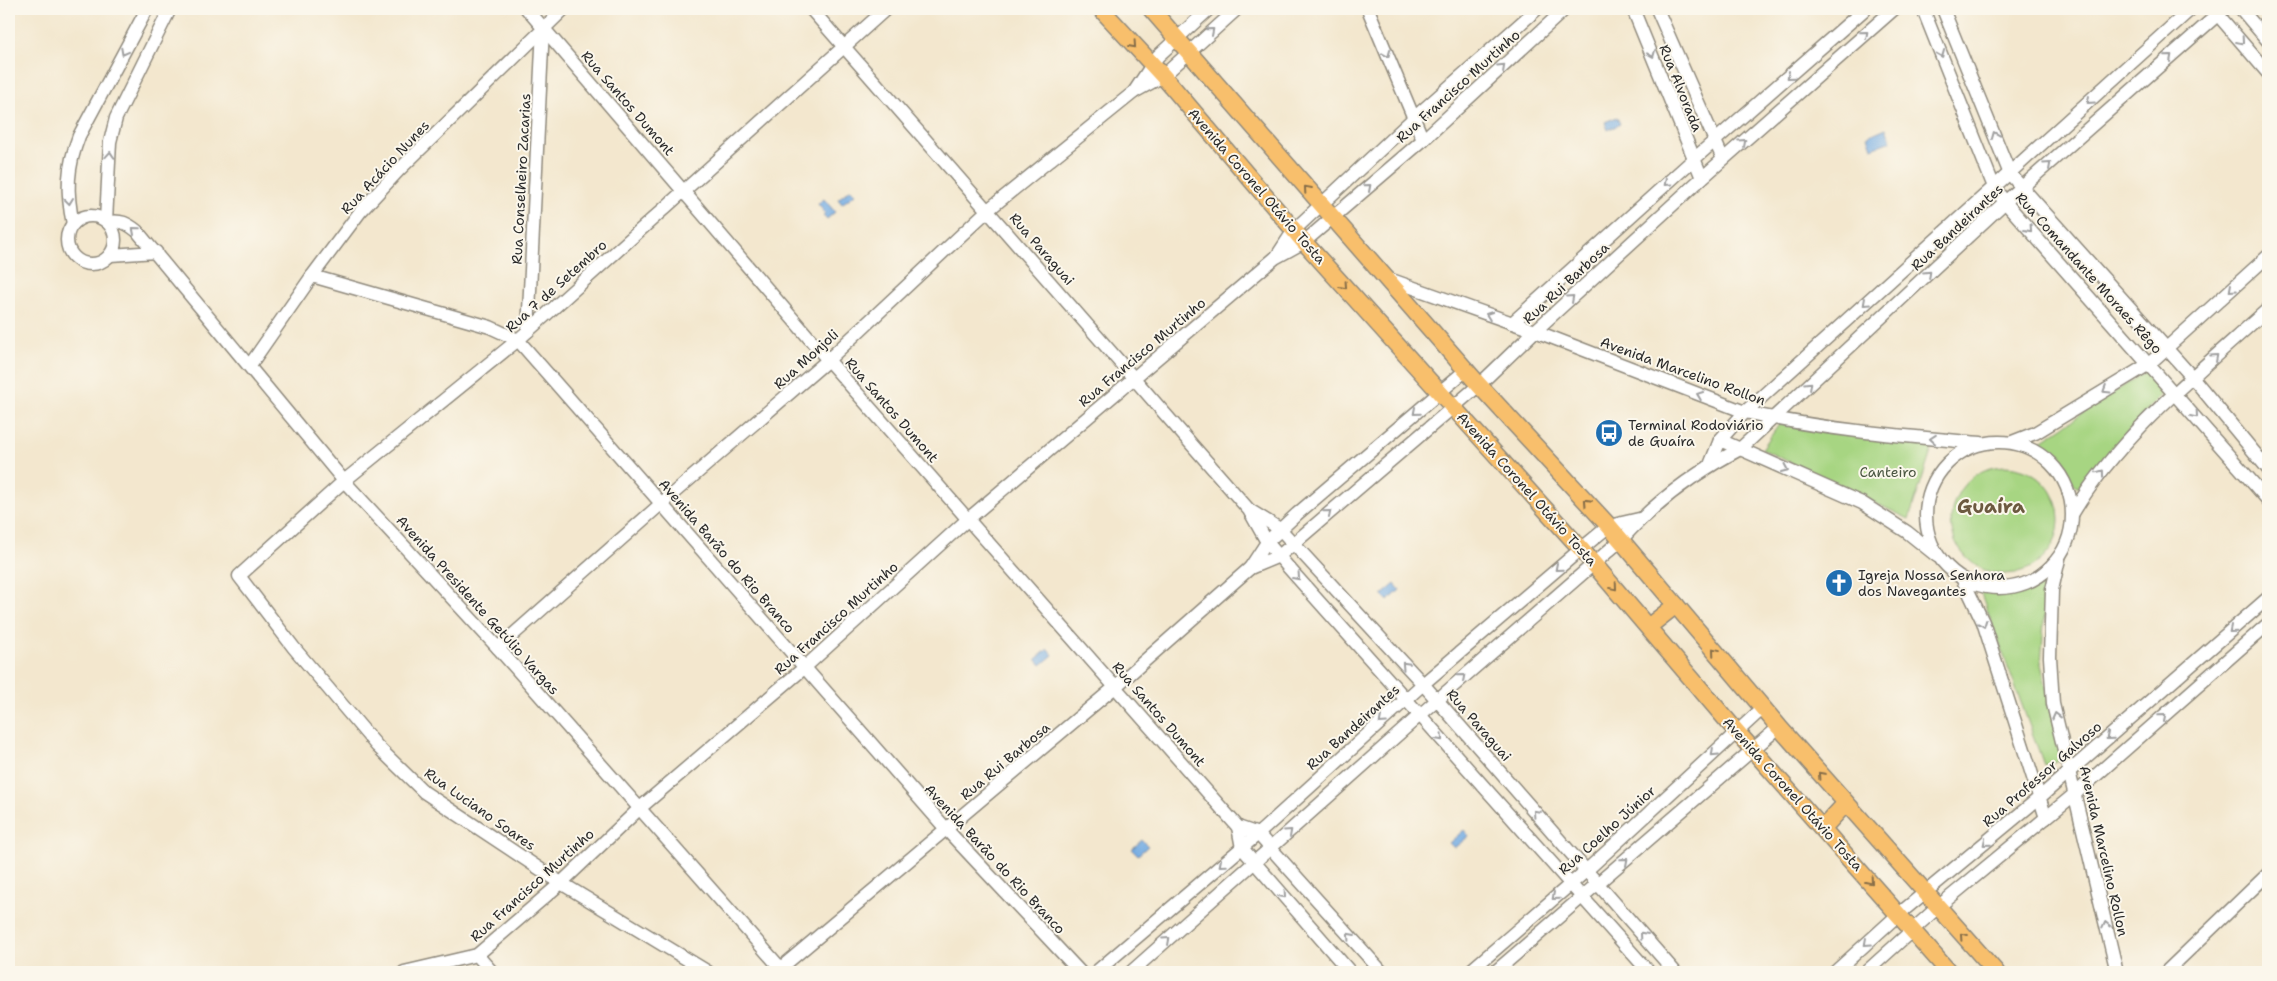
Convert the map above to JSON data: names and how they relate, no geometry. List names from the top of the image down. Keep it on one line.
{"streets":{"main road":["Avenida Coronel Otávio Tosta"],"street":["Rua Francisco Murtinho","Rua Alvorada","Rua Santos Dumont","Rua Acácio Nunes","Rua Conselheiro Zacarias","Rua Bandeirantes","Rua Paraguai","Rua Comandante Moraes Rêgo","Rua Rui Barbosa","Rua 7 de Setembro","Rua Monjoli","Avenida Marcelino Rollon","Avenida Barão do Rio Branco","Avenida Presidente Getúlio Vargas","Rua Professor Galvoso","Rua Luciano Soares","Rua Coelho Júnior"]},"crossings":[["Rua Francisco Murtinho","Rua Santos Dumont"],["Rua Francisco Murtinho","Avenida Coronel Otávio Tosta"],["Rua Francisco Murtinho","Rua Paraguai"],["Rua Francisco Murtinho","Avenida Barão do Rio Branco"],["Rua Francisco Murtinho","Avenida Presidente Getúlio Vargas"],["Rua Francisco Murtinho","Rua Luciano Soares"],["Rua Alvorada","Rua Rui Barbosa"],["Rua Santos Dumont","Rua Acácio Nunes"],["Rua Santos Dumont","Rua Conselheiro Zacarias"],["Rua Santos Dumont","Rua Bandeirantes"],["Rua Santos Dumont","Rua Rui Barbosa"],["Rua Santos Dumont","Rua 7 de Setembro"],["Rua Santos Dumont","Rua Monjoli"],["Rua Acácio Nunes","Rua Conselheiro Zacarias"],["Rua Acácio Nunes","Avenida Barão do Rio Branco"],["Rua Acácio Nunes","Avenida Presidente Getúlio Vargas"],["Rua Conselheiro Zacarias","Rua 7 de Setembro"],["Avenida Coronel Otávio Tosta","Rua Bandeirantes"],["Avenida Coronel Otávio Tosta","Rua Rui Barbosa"],["Avenida Coronel Otávio Tosta","Rua Monjoli"],["Avenida Coronel Otávio Tosta","Rua Professor Galvoso"],["Avenida Coronel Otávio Tosta","Rua Coelho Júnior"],["Rua Bandeirantes","Rua Paraguai"],["Rua Bandeirantes","Rua Comandante Moraes Rêgo"],["Rua Bandeirantes","Avenida Marcelino Rollon"],["Rua Paraguai","Rua Rui Barbosa"],["Rua Paraguai","Rua 7 de Setembro"],["Rua Paraguai","Rua Monjoli"],["Rua Paraguai","Rua Coelho Júnior"],["Rua Rui Barbosa","Avenida Marcelino Rollon"],["Rua Rui Barbosa","Avenida Barão do Rio Branco"],["Rua Rui Barbosa","Avenida Presidente Getúlio Vargas"],["Rua 7 de Setembro","Avenida Barão do Rio Branco"],["Rua 7 de Setembro","Avenida Presidente Getúlio Vargas"],["Rua 7 de Setembro","Rua Luciano Soares"],["Rua Monjoli","Avenida Barão do Rio Branco"],["Rua Monjoli","Avenida Presidente Getúlio Vargas"],["Avenida Marcelino Rollon","Rua Professor Galvoso"]],"one_way":["Avenida Marcelino Rollon"],"districts":["Guaíra"],"parks":["Canteiro"],"places":{"bus stop":["Terminal Rodoviário de Guaíra"],"church":["Igreja Nossa Senhora dos Navegantes"]}}
